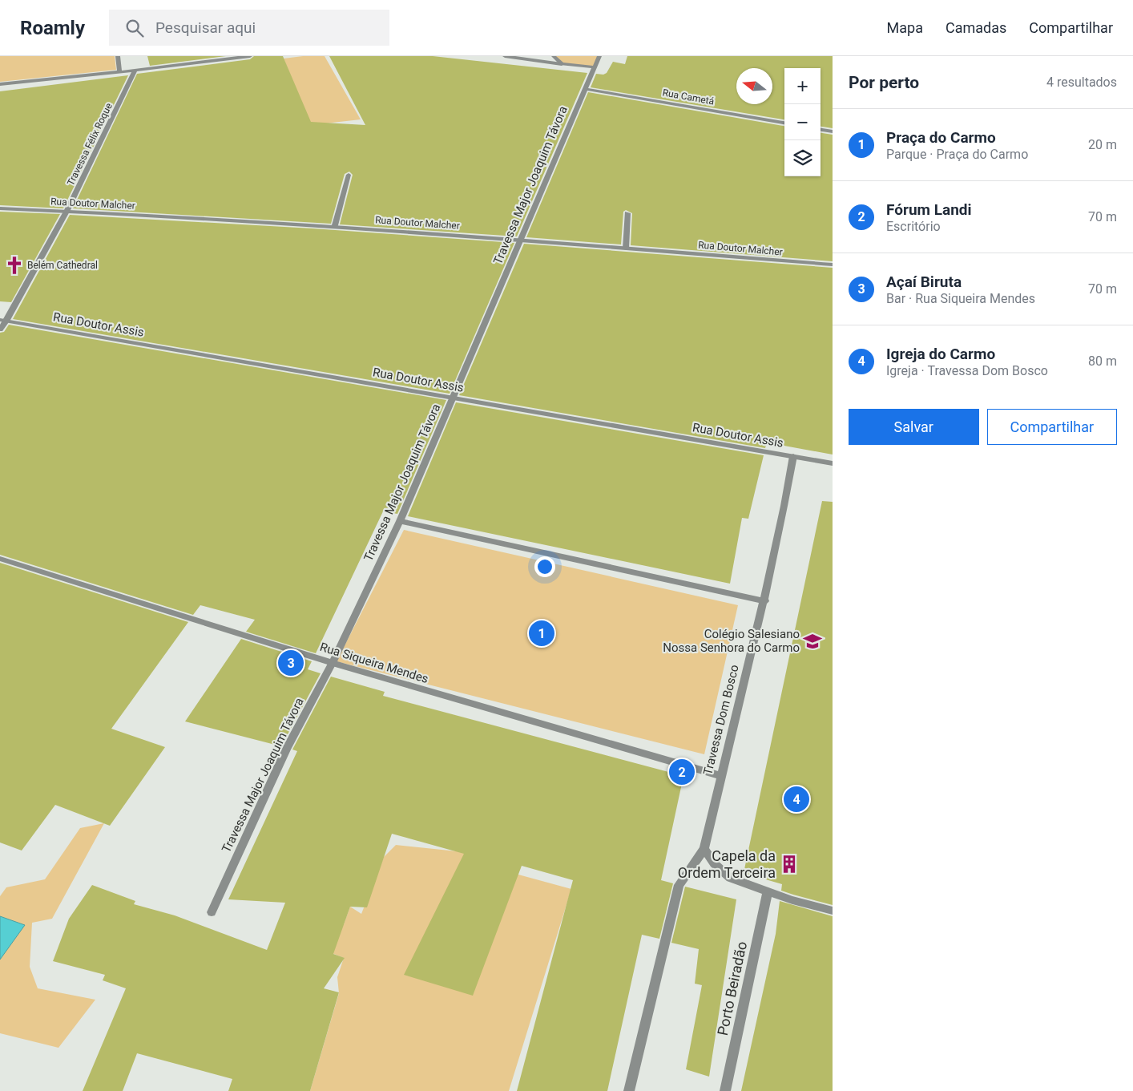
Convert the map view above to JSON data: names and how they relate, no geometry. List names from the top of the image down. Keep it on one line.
{"streets":{"street":["Rua Cametá","Travessa Félix Roque","Travessa Major Joaquim Távora","Rua Doutor Malcher","Rua Doutor Assis","Rua Siqueira Mendes","Travessa Dom Bosco","Porto Beiradão"]},"crossings":[["Rua Cametá","Travessa Major Joaquim Távora"],["Travessa Félix Roque","Rua Doutor Malcher"],["Travessa Félix Roque","Rua Doutor Assis"],["Travessa Major Joaquim Távora","Rua Doutor Malcher"],["Travessa Major Joaquim Távora","Rua Doutor Assis"],["Travessa Major Joaquim Távora","Rua Siqueira Mendes"],["Rua Doutor Assis","Travessa Dom Bosco"],["Rua Siqueira Mendes","Travessa Dom Bosco"]],"places":{"church":["Belém Cathedral"],"school or university":["Colégio Salesiano Nossa Senhora do Carmo"],"building":["Capela da Ordem Terceira"]},"north":"left","page":{"header":"Roamly","search":"Pesquisar aqui","nav":["Mapa","Camadas","Compartilhar"],"heading":["Por perto","4 resultados"],"map_buttons":["+","−"],"list":[{"mark":"1","name":"Praça do Carmo","note":"Parque · Praça do Carmo","value":"20 m"},{"mark":"2","name":"Fórum Landi","note":"Escritório","value":"70 m"},{"mark":"3","name":"Açaí Biruta","note":"Bar · Rua Siqueira Mendes","value":"70 m"},{"mark":"4","name":"Igreja do Carmo","note":"Igreja · Travessa Dom Bosco","value":"80 m"}],"buttons":["Salvar","Compartilhar"],"pins":["1","3","2","4"]}}
